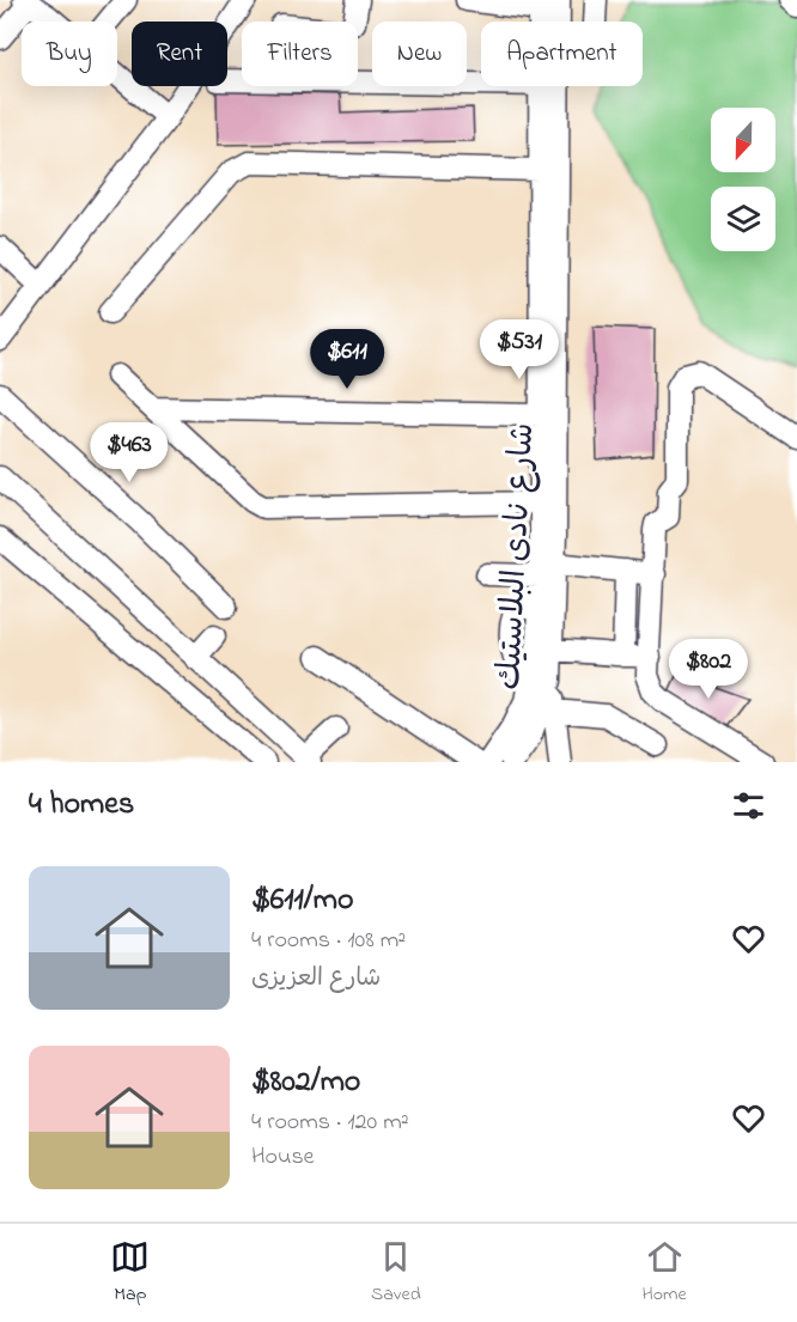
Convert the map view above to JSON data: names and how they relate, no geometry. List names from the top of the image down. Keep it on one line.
{"streets":{"street":["شارع نادى البلاستيك"]},"north":"bottom","page":{"chip":["Buy","Rent","Filters","New","Apartment"],"price":["$531","$611","$463","$802"],"heading":"4 homes","list":[{"name":"$611/mo","note":"4 rooms · 108 m² · شارع العزيزى"},{"name":"$802/mo","note":"4 rooms · 120 m² · House"}],"tabs":["Map","Saved","Home"]}}
